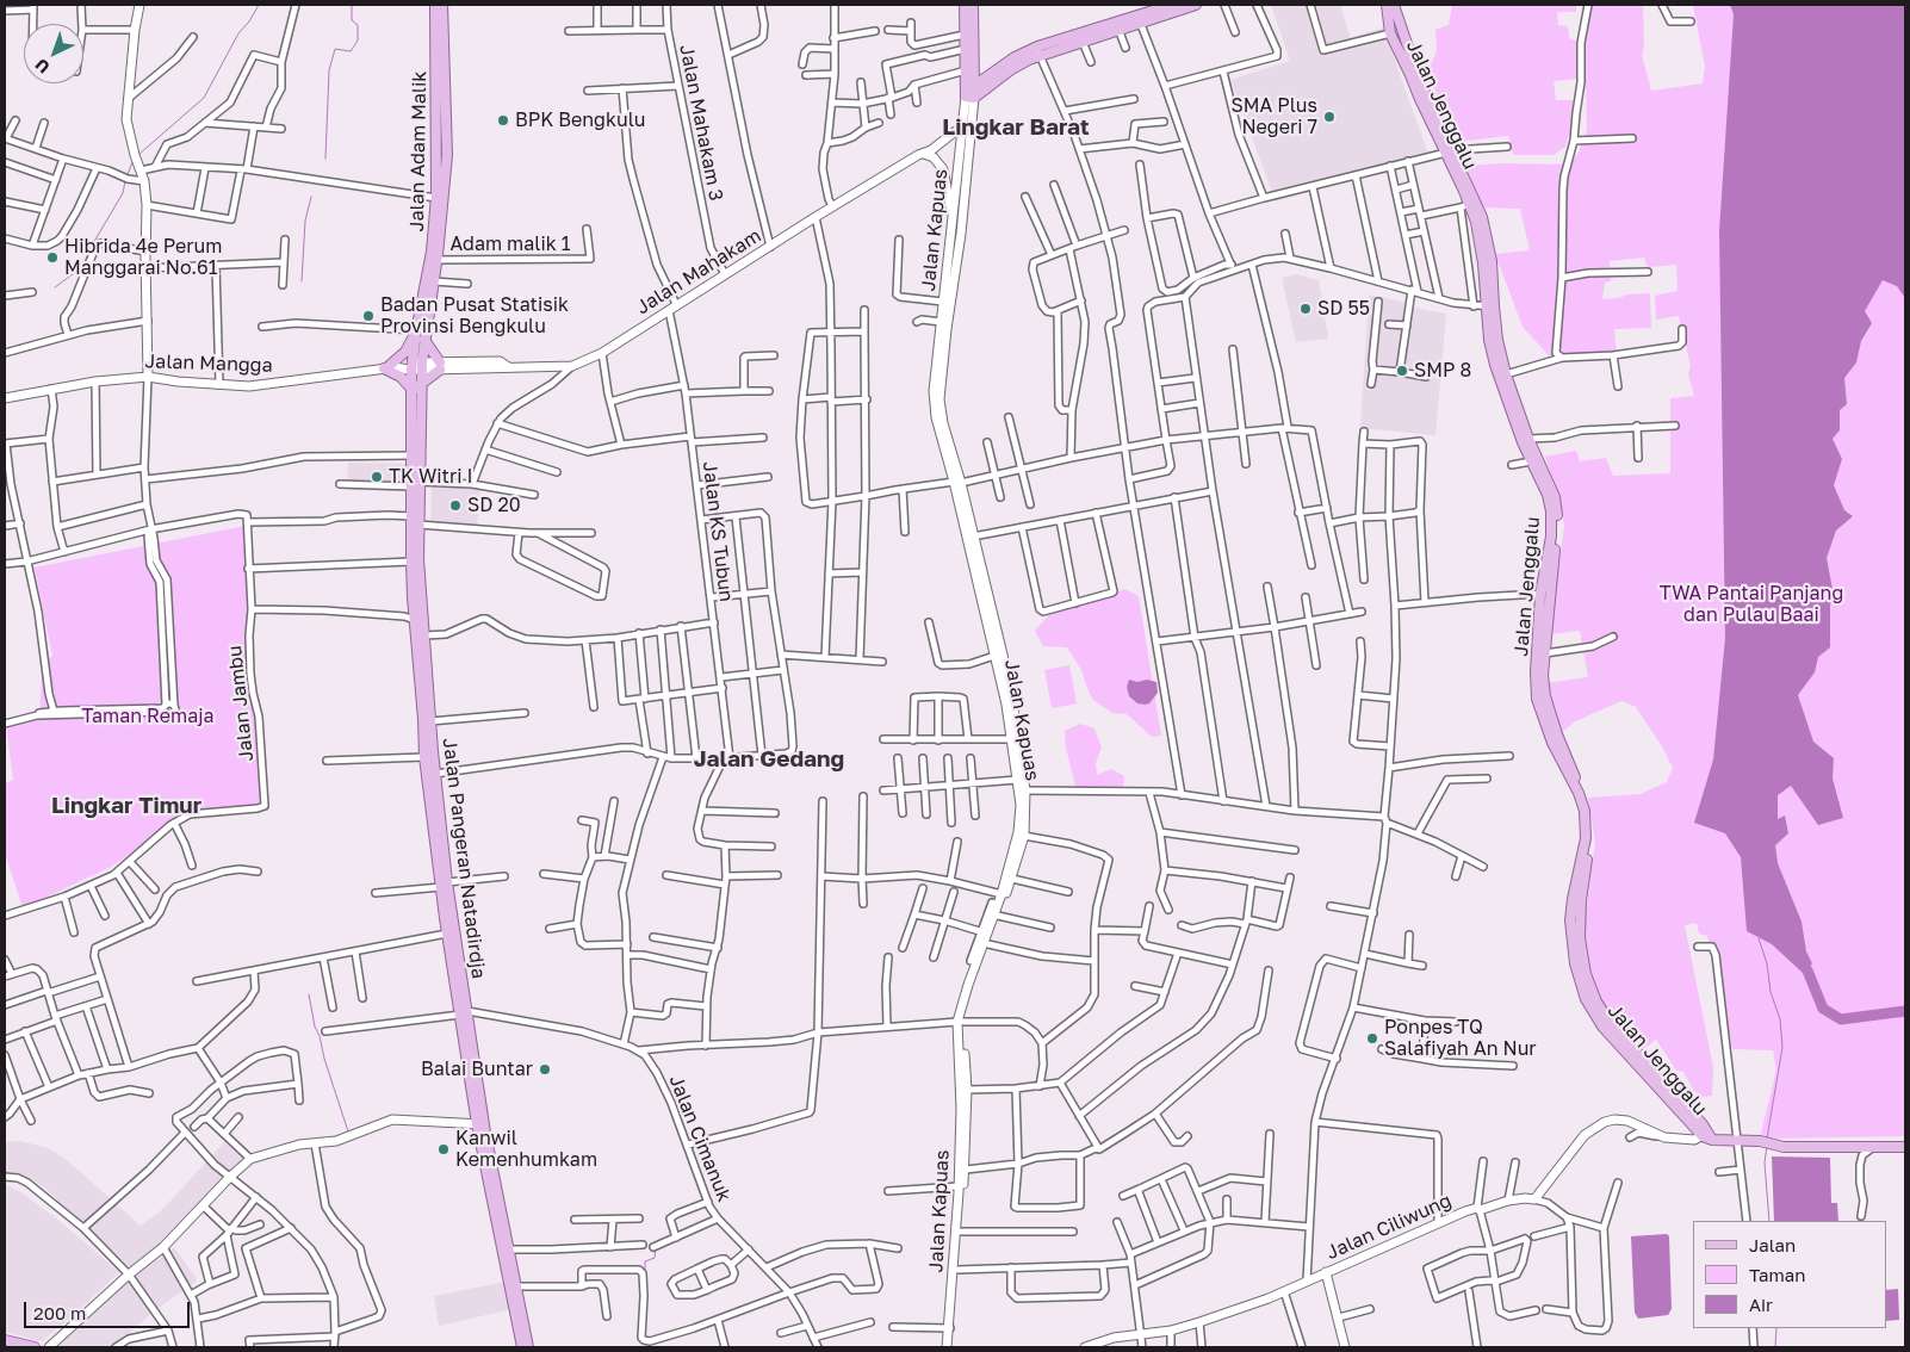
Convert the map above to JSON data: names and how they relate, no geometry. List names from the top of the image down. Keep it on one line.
{"streets":{"main road":["Jalan Jenggalu","Jalan Adam Malik","Jalan Pangeran Natadirdja"],"street":["Jalan Mahakam 3","Jalan Kapuas","Adam malik 1","Jalan Mahakam","Jalan Mangga","Jalan KS Tubun","Jalan Jambu","Jalan Cimanuk","Jalan Ciliwung"]},"crossings":[["Jalan Mahakam 3","Jalan Mahakam"],["Jalan Adam Malik","Adam malik 1"],["Jalan Adam Malik","Jalan Mangga"],["Jalan Adam Malik","Jalan Pangeran Natadirdja"],["Jalan Kapuas","Jalan Mahakam"],["Jalan Mahakam","Jalan Mangga"],["Jalan Mahakam","Jalan KS Tubun"],["Jalan Mangga","Jalan Pangeran Natadirdja"]],"districts":["Lingkar Barat","Jalan Gedang","Lingkar Timur"],"parks":["TWA Pantai Panjang dan Pulau Baai","Taman Remaja"],"places":["SMA Plus Negeri 7","BPK Bengkulu","Hibrida 4e Perum Manggarai No.61","SD 55","Badan Pusat Statisik Provinsi Bengkulu","SMP 8","TK Witri I","SD 20","Ponpes TQ Salafiyah An Nur","Balai Buntar","Kanwil Kemenhumkam"],"legend":["Jalan","Taman","Air"],"scale_bar":"200 m","north":"bottom left"}
